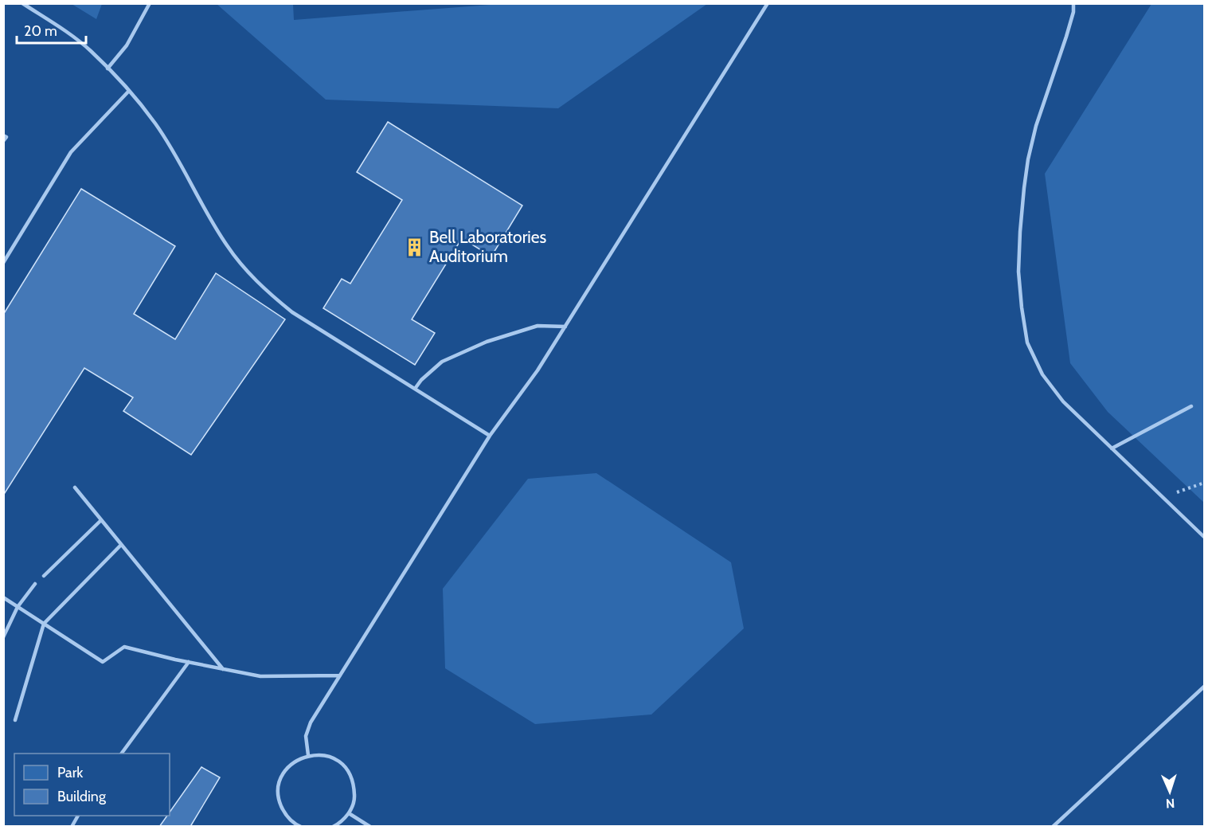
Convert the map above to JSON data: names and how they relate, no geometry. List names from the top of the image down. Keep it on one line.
{"places":{"building":["Bell Laboratories Auditorium"]},"legend":["Park","Building"],"scale_bar":"20 m","north":"bottom"}
